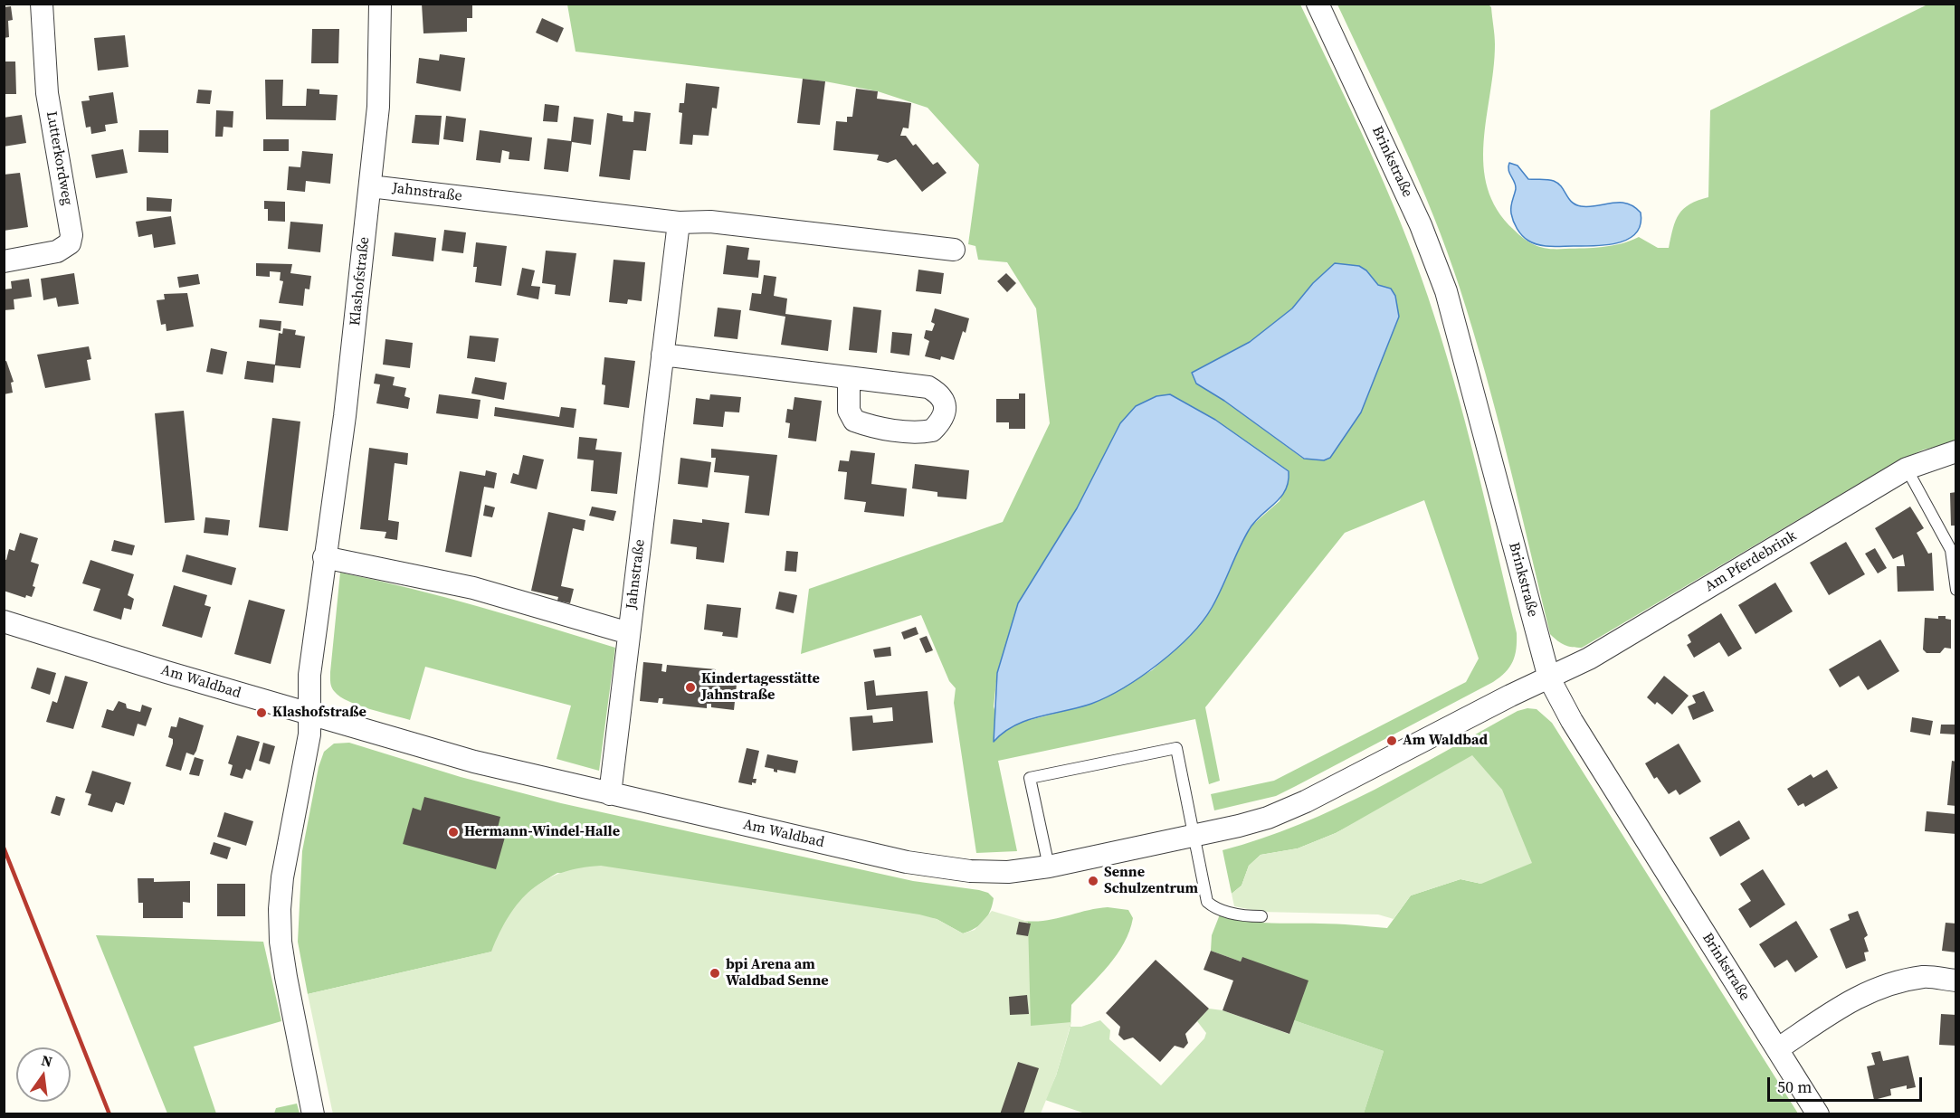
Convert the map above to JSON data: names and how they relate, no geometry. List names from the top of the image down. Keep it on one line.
{"streets":{"street":["Lutterkordweg","Brinkstraße","Jahnstraße","Klashofstraße","Am Pferdebrink","Am Waldbad"]},"crossings":[["Brinkstraße","Am Pferdebrink"],["Brinkstraße","Am Waldbad"],["Jahnstraße","Klashofstraße"],["Jahnstraße","Am Waldbad"],["Klashofstraße","Am Waldbad"],["Am Pferdebrink","Am Waldbad"]],"places":["Kindertagesstätte Jahnstraße","Klashofstraße","Am Waldbad","Hermann-Windel-Halle","Senne Schulzentrum","bpi Arena am Waldbad Senne"],"scale_bar":"50 m","north":"top"}
